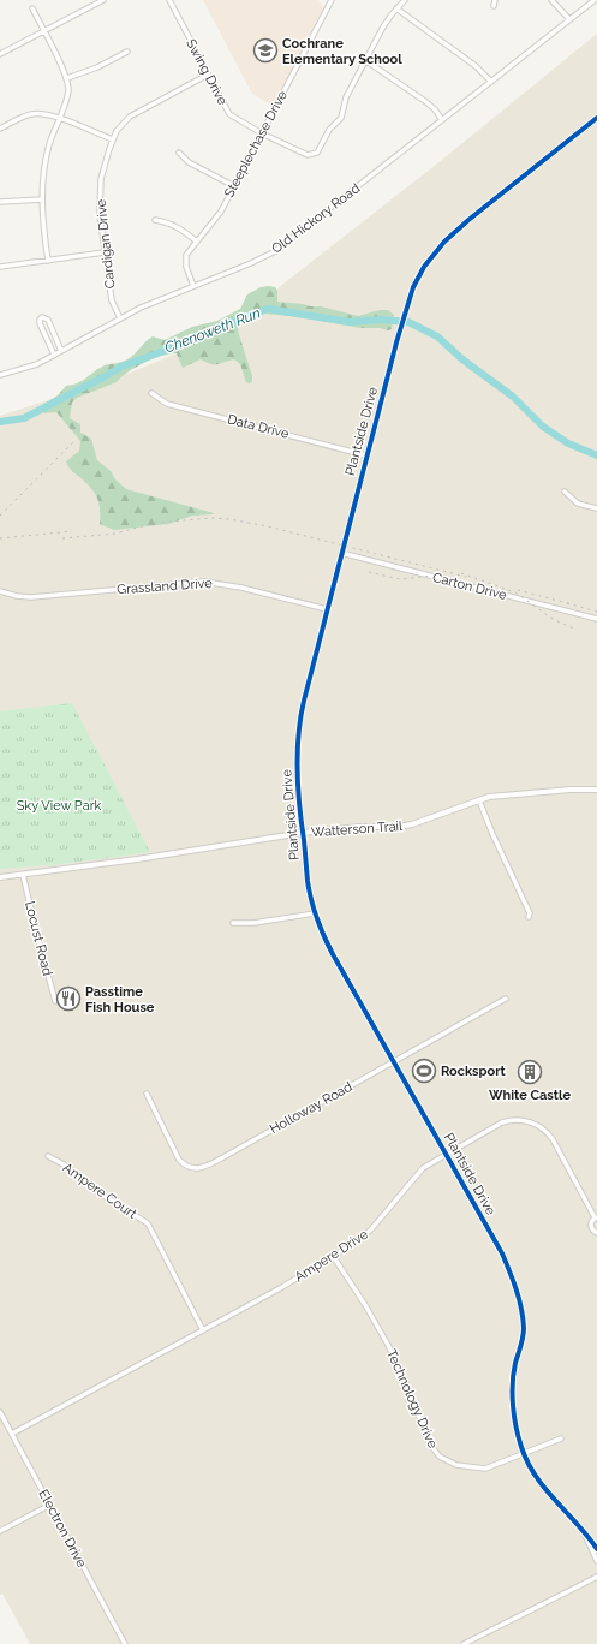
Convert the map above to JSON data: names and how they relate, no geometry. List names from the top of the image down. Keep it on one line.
{"streets":{"main road":["Watterson Trail"],"street":["Swing Drive","Steeplechase Drive","Old Hickory Road","Cardigan Drive","Data Drive","Plantside Drive","Grassland Drive","Carton Drive","Locust Road","Holloway Road","Ampere Court","Ampere Drive","Technology Drive","Electron Drive"]},"crossings":[["Swing Drive","Steeplechase Drive"],["Swing Drive","Cardigan Drive"],["Steeplechase Drive","Old Hickory Road"],["Old Hickory Road","Cardigan Drive"],["Data Drive","Plantside Drive"],["Plantside Drive","Grassland Drive"],["Plantside Drive","Carton Drive"],["Plantside Drive","Watterson Trail"],["Plantside Drive","Holloway Road"],["Plantside Drive","Ampere Drive"],["Plantside Drive","Technology Drive"],["Watterson Trail","Locust Road"],["Ampere Court","Ampere Drive"],["Ampere Drive","Technology Drive"],["Ampere Drive","Electron Drive"]],"water":["Chenoweth Run"],"parks":["Sky View Park"],"places":{"school or university":["Cochrane Elementary School"],"restaurant":["Passtime Fish House"],"sports":["Rocksport"],"building":["White Castle"]}}
